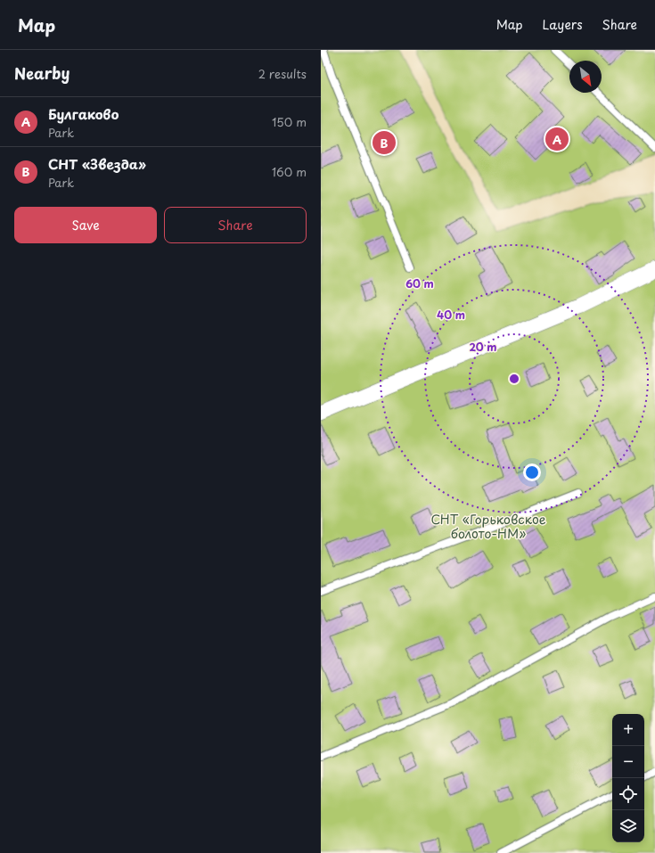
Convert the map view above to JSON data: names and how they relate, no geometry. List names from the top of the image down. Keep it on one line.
{"parks":["СНТ «Горьковское болото-НМ»"],"north":"bottom right","page":{"header":"Map","nav":["Map","Layers","Share"],"heading":["Nearby","2 results"],"list":[{"mark":"A","name":"Булгаково","note":"Park","value":"150 m"},{"mark":"B","name":"СНТ «Звезда»","note":"Park","value":"160 m"}],"pins":["A","B"],"buttons":["Save","Share"],"map_buttons":["+","−"]},"rings":["60 m","40 m","20 m"]}
